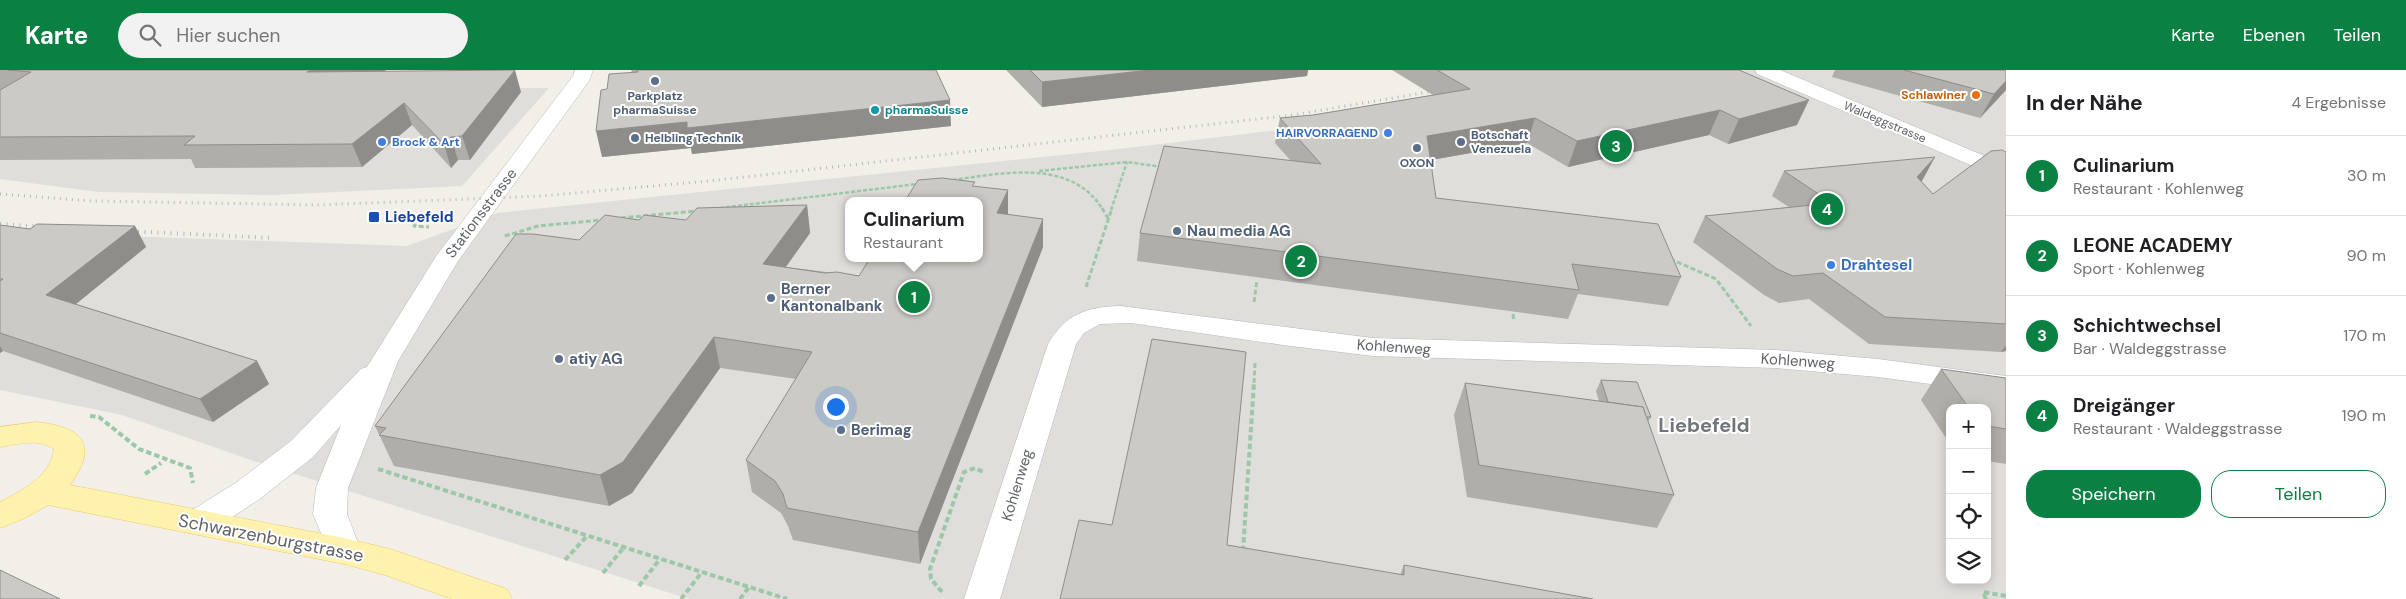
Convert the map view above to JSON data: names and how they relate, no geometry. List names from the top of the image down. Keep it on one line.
{"streets":{"main road":["Schwarzenburgstrasse"],"street":["Waldeggstrasse","Stationsstrasse","Kohlenweg"]},"crossings":[["Stationsstrasse","Schwarzenburgstrasse"]],"districts":["Liebefeld"],"places":{"other":["Parkplatz pharmaSuisse","Schlawiner","pharmaSuisse","HAIRVORRAGEND","Helbling Technik","Brock & Art","Botschaft Venezuela","OXON","Nau media AG","Drahtesel","Berner Kantonalbank","atiy AG","Berimag"],"transit":["Liebefeld"]},"page":{"header":"Karte","search":"Hier suchen","nav":["Karte","Ebenen","Teilen"],"heading":["In der Nähe","4 Ergebnisse"],"pins":["3","4","2","1"],"list":[{"mark":"1","name":"Culinarium","note":"Restaurant · Kohlenweg","value":"30 m"},{"mark":"2","name":"LEONE ACADEMY","note":"Sport · Kohlenweg","value":"90 m"},{"mark":"3","name":"Schichtwechsel","note":"Bar · Waldeggstrasse","value":"170 m"},{"mark":"4","name":"Dreigänger","note":"Restaurant · Waldeggstrasse","value":"190 m"}],"popup":["Culinarium","Restaurant"],"map_buttons":["+","−"],"buttons":["Speichern","Teilen"]}}
